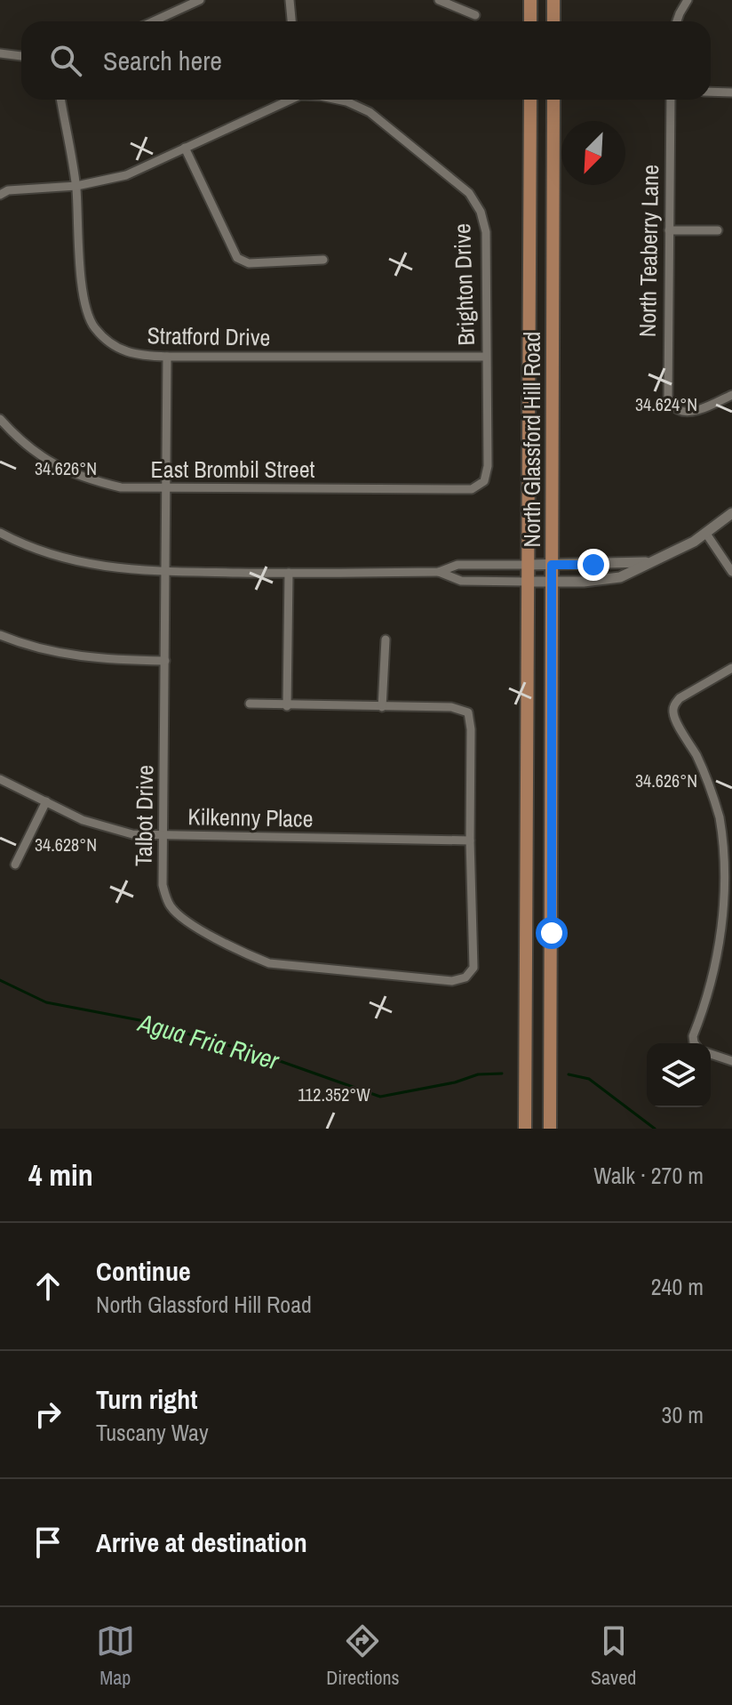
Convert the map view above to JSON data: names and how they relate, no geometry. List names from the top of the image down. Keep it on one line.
{"streets":{"main road":["North Glassford Hill Road"],"street":["North Teaberry Lane","Brighton Drive","Stratford Drive","East Brombil Street","Talbot Drive","Kilkenny Place"]},"crossings":[["Brighton Drive","Stratford Drive"],["Brighton Drive","East Brombil Street"],["Stratford Drive","Talbot Drive"],["East Brombil Street","Talbot Drive"],["Talbot Drive","Kilkenny Place"]],"water":["Agua Fria River"],"north":"bottom left","page":{"search":"Search here","heading":["4 min","Walk · 270 m"],"list":[["Continue","North Glassford Hill Road","240 m"],["Turn right","Tuscany Way","30 m"],"Arrive at destination"],"nav":["Map","Directions","Saved"]},"coordinates":["34.624°N","34.626°N","34.628°N","112.352°W"]}
